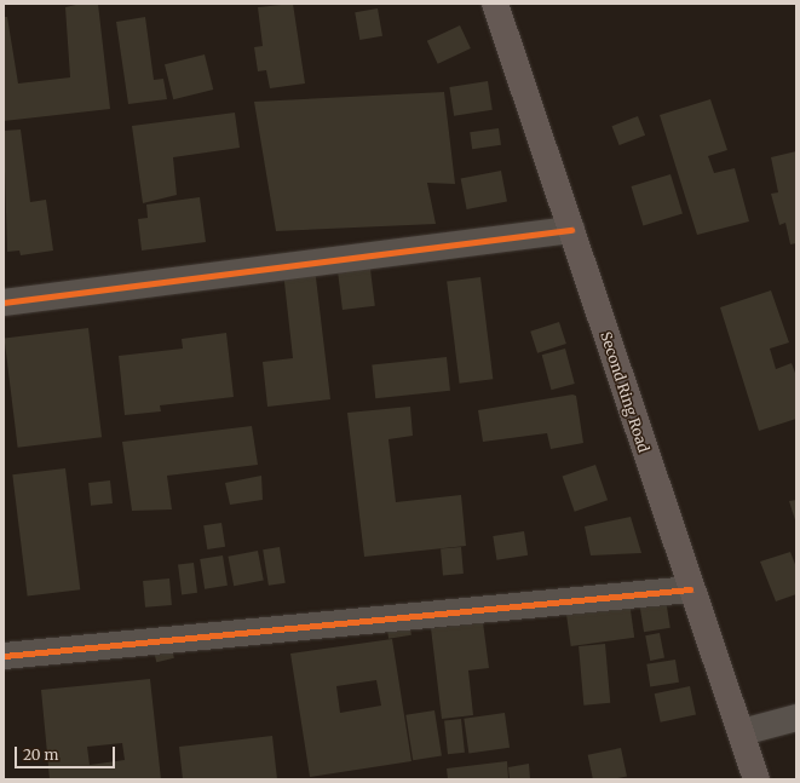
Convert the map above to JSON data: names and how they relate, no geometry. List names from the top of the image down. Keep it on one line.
{"streets":{"main road":["Second Ring Road"]},"scale_bar":"20 m"}
